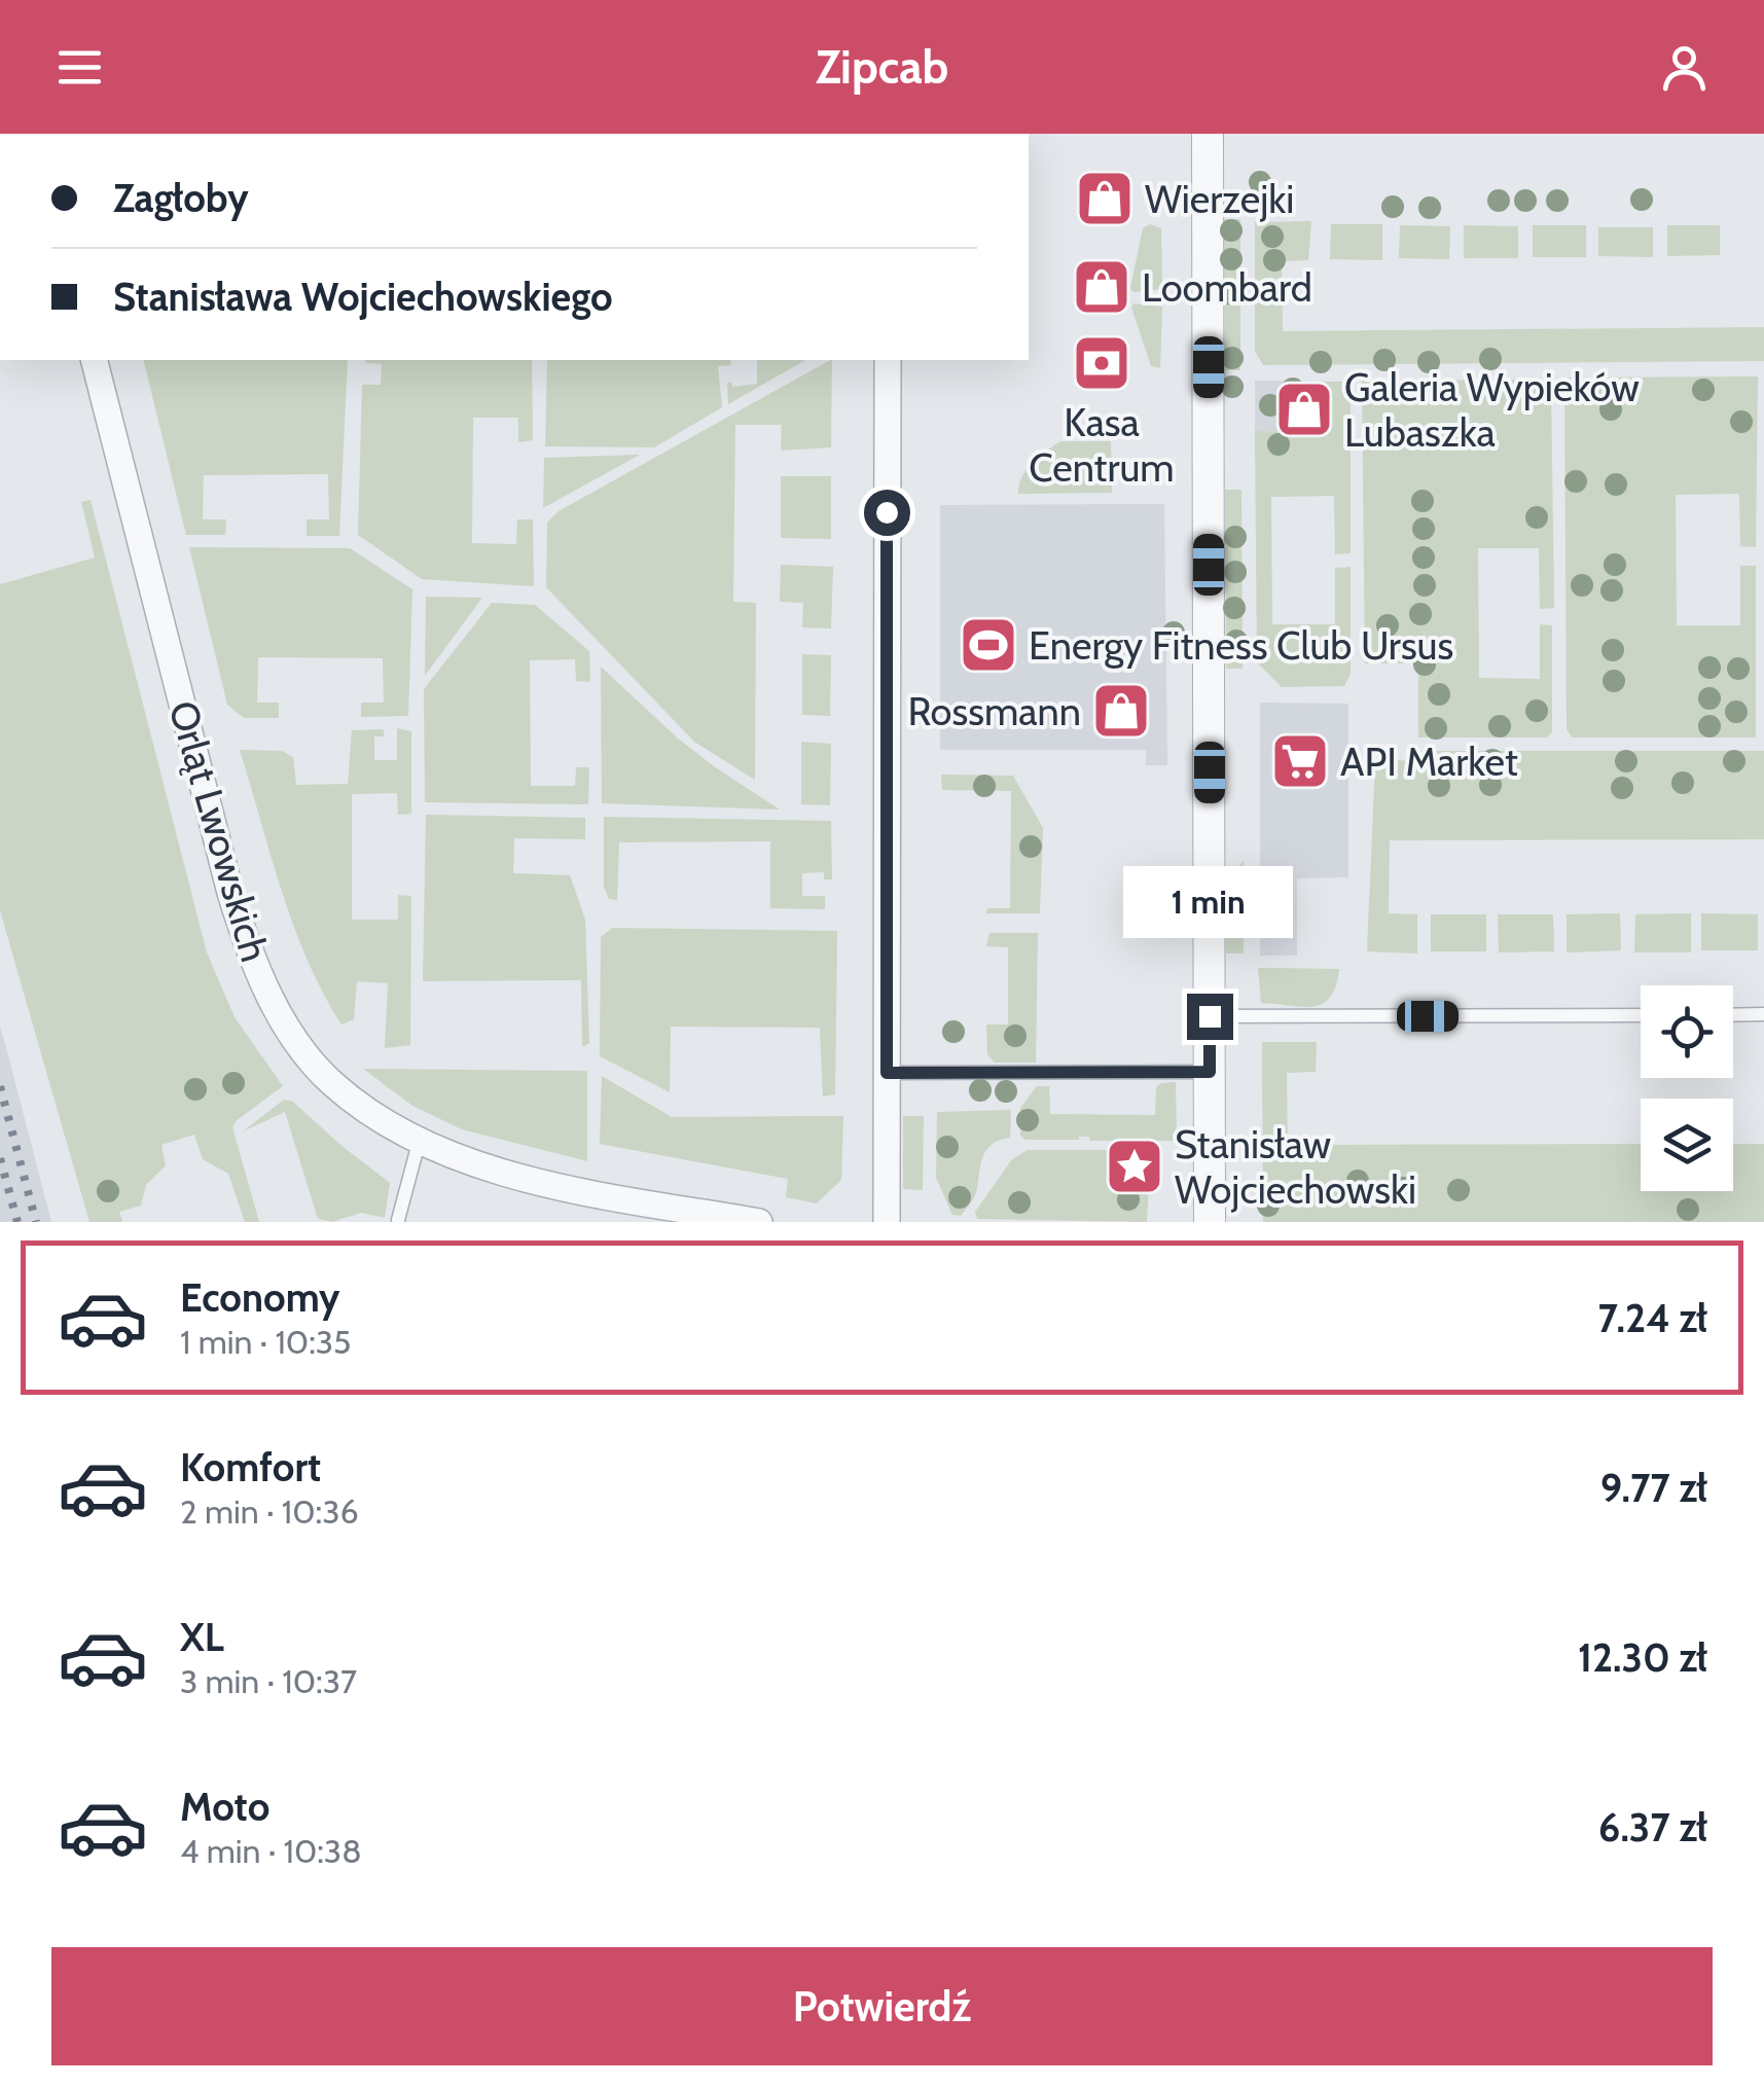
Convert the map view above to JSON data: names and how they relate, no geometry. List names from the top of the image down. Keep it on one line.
{"streets":{"street":["Orląt Lwowskich"]},"places":{"shop":["Wierzejki","Loombard","Galeria Wypieków Lubaszka","Rossmann"],"bank":["Kasa Centrum"],"sports":["Energy Fitness Club Ursus"],"supermarket":["API Market"],"place":["Stanisław Wojciechowski"]},"page":{"header":"Zipcab","banner":["Zagłoby","Stanisława Wojciechowskiego"],"bubble":"1 min","list":[{"name":"Economy","note":"1 min · 10:35","value":"7.24 zł"},{"name":"Komfort","note":"2 min · 10:36","value":"9.77 zł"},{"name":"XL","note":"3 min · 10:37","value":"12.30 zł"},{"name":"Moto","note":"4 min · 10:38","value":"6.37 zł"}],"buttons":"Potwierdź"}}
